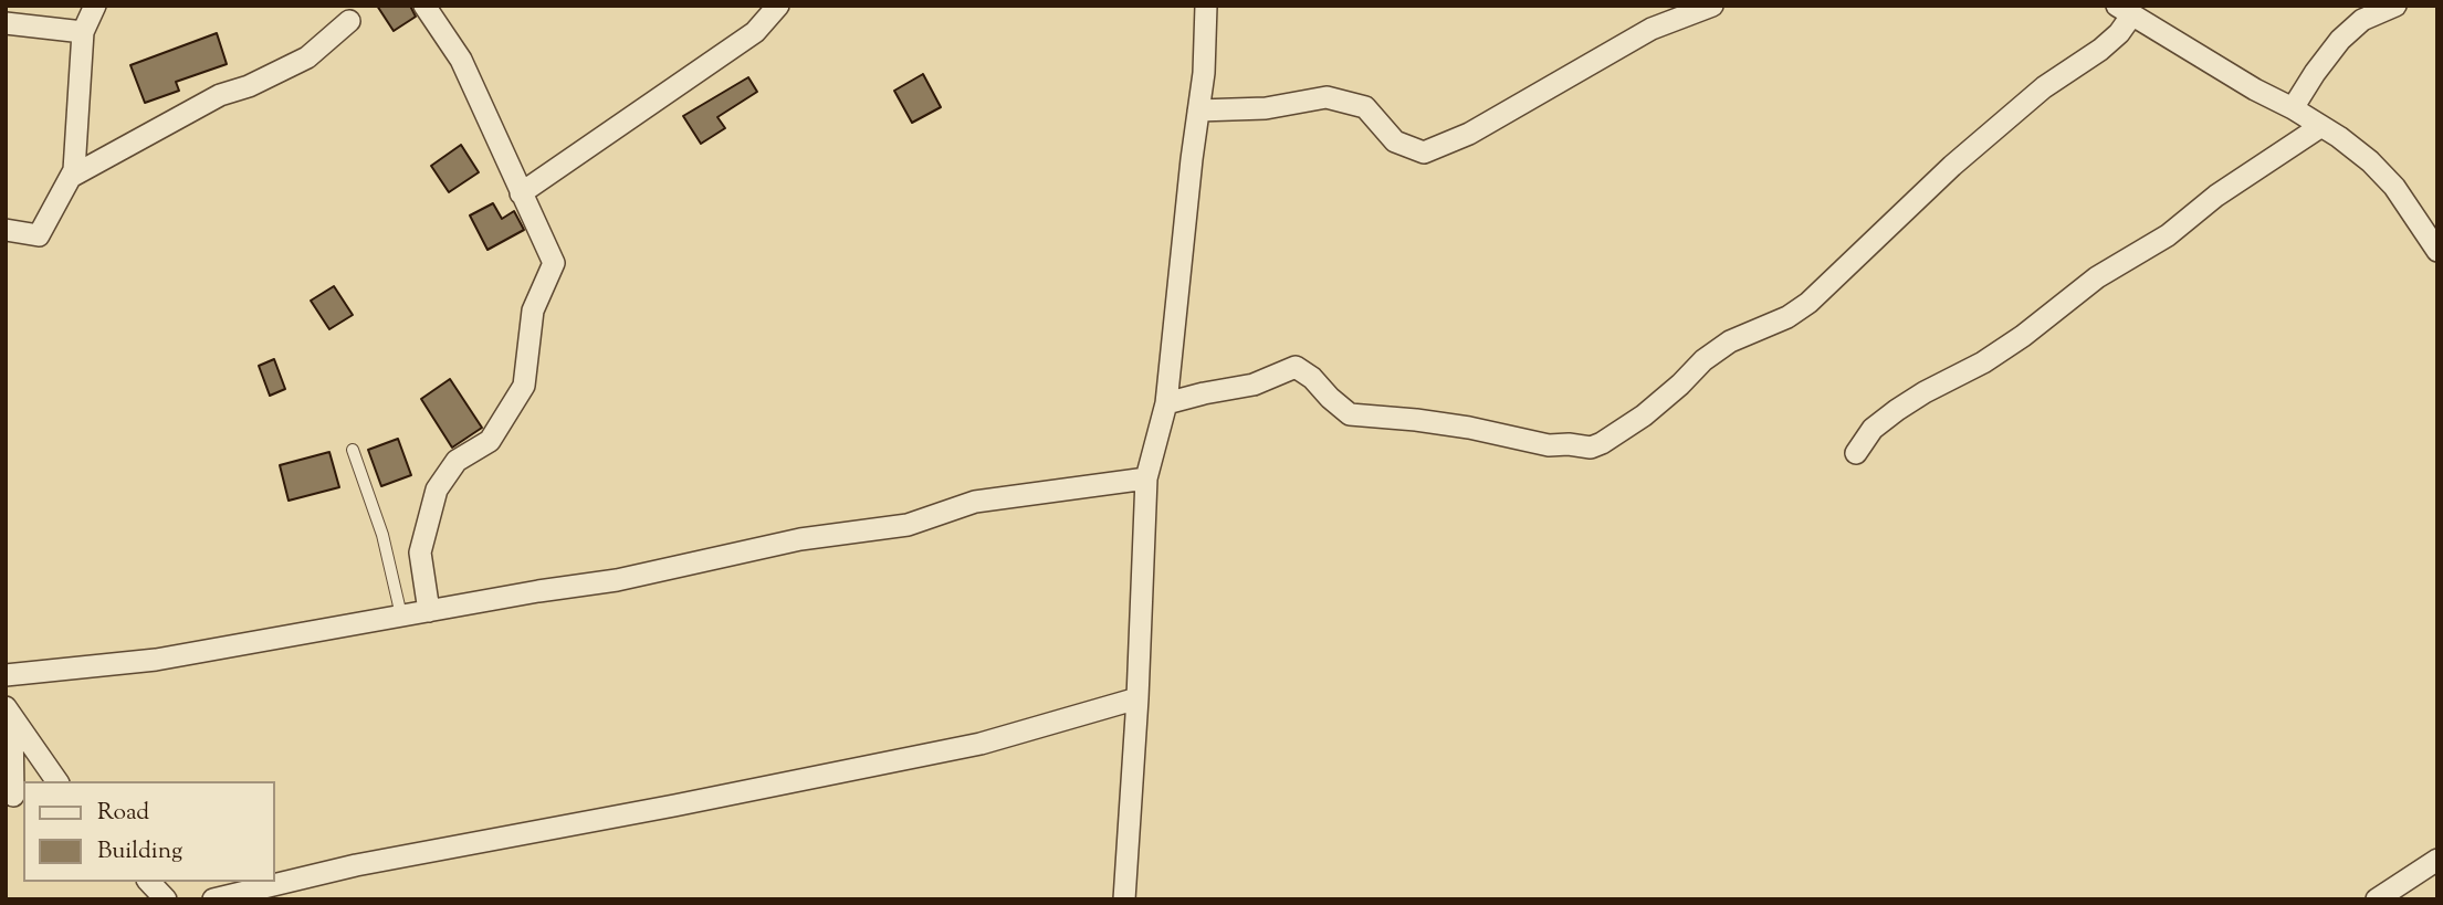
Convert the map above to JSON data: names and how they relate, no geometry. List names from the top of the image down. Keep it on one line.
{"legend":["Road","Building"]}
